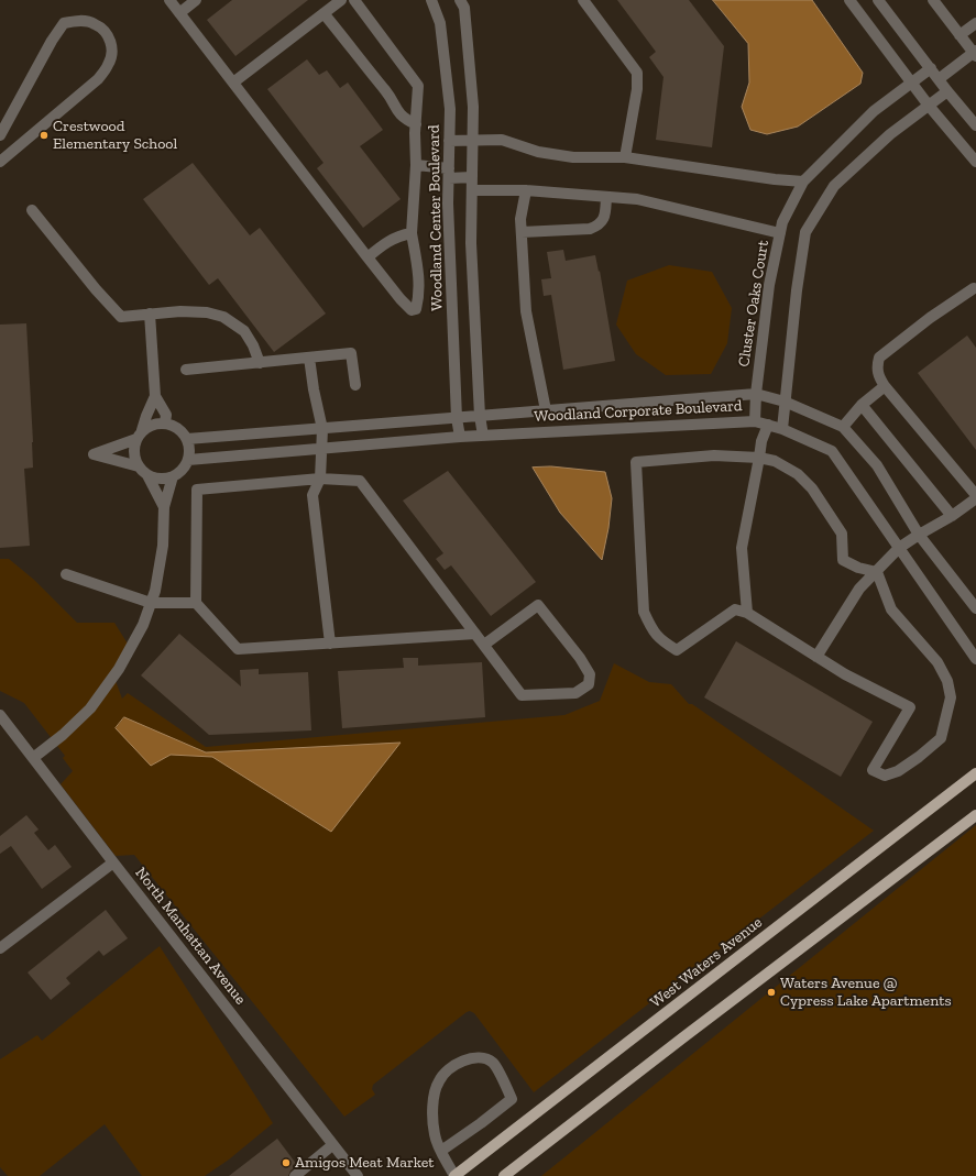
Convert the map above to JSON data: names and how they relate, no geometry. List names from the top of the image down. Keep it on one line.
{"streets":{"main road":["West Waters Avenue"],"street":["Woodland Center Boulevard","Cluster Oaks Court","Woodland Corporate Boulevard","North Manhattan Avenue"]},"crossings":[["Woodland Center Boulevard","Woodland Corporate Boulevard"],["Cluster Oaks Court","Woodland Corporate Boulevard"]],"places":["Crestwood Elementary School","Waters Avenue @ Cypress Lake Apartments","Amigos Meat Market"]}
